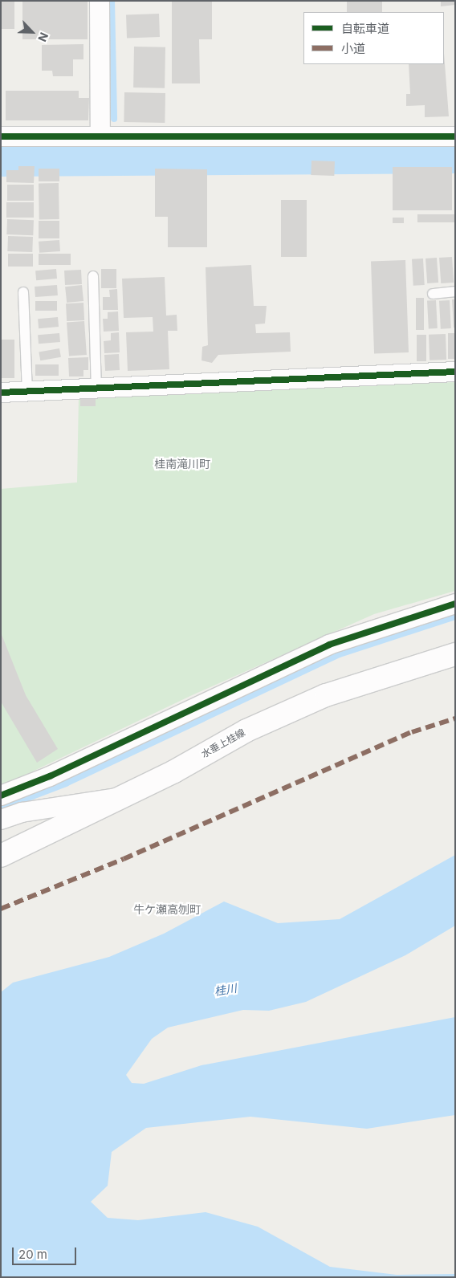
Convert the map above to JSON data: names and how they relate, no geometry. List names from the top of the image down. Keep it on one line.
{"streets":{"main road":["水垂上桂線"]},"districts":["桂南滝川町","牛ケ瀬高刎町"],"water":["桂川"],"legend":["自転車道","小道"],"scale_bar":"20 m","north":"bottom right"}
